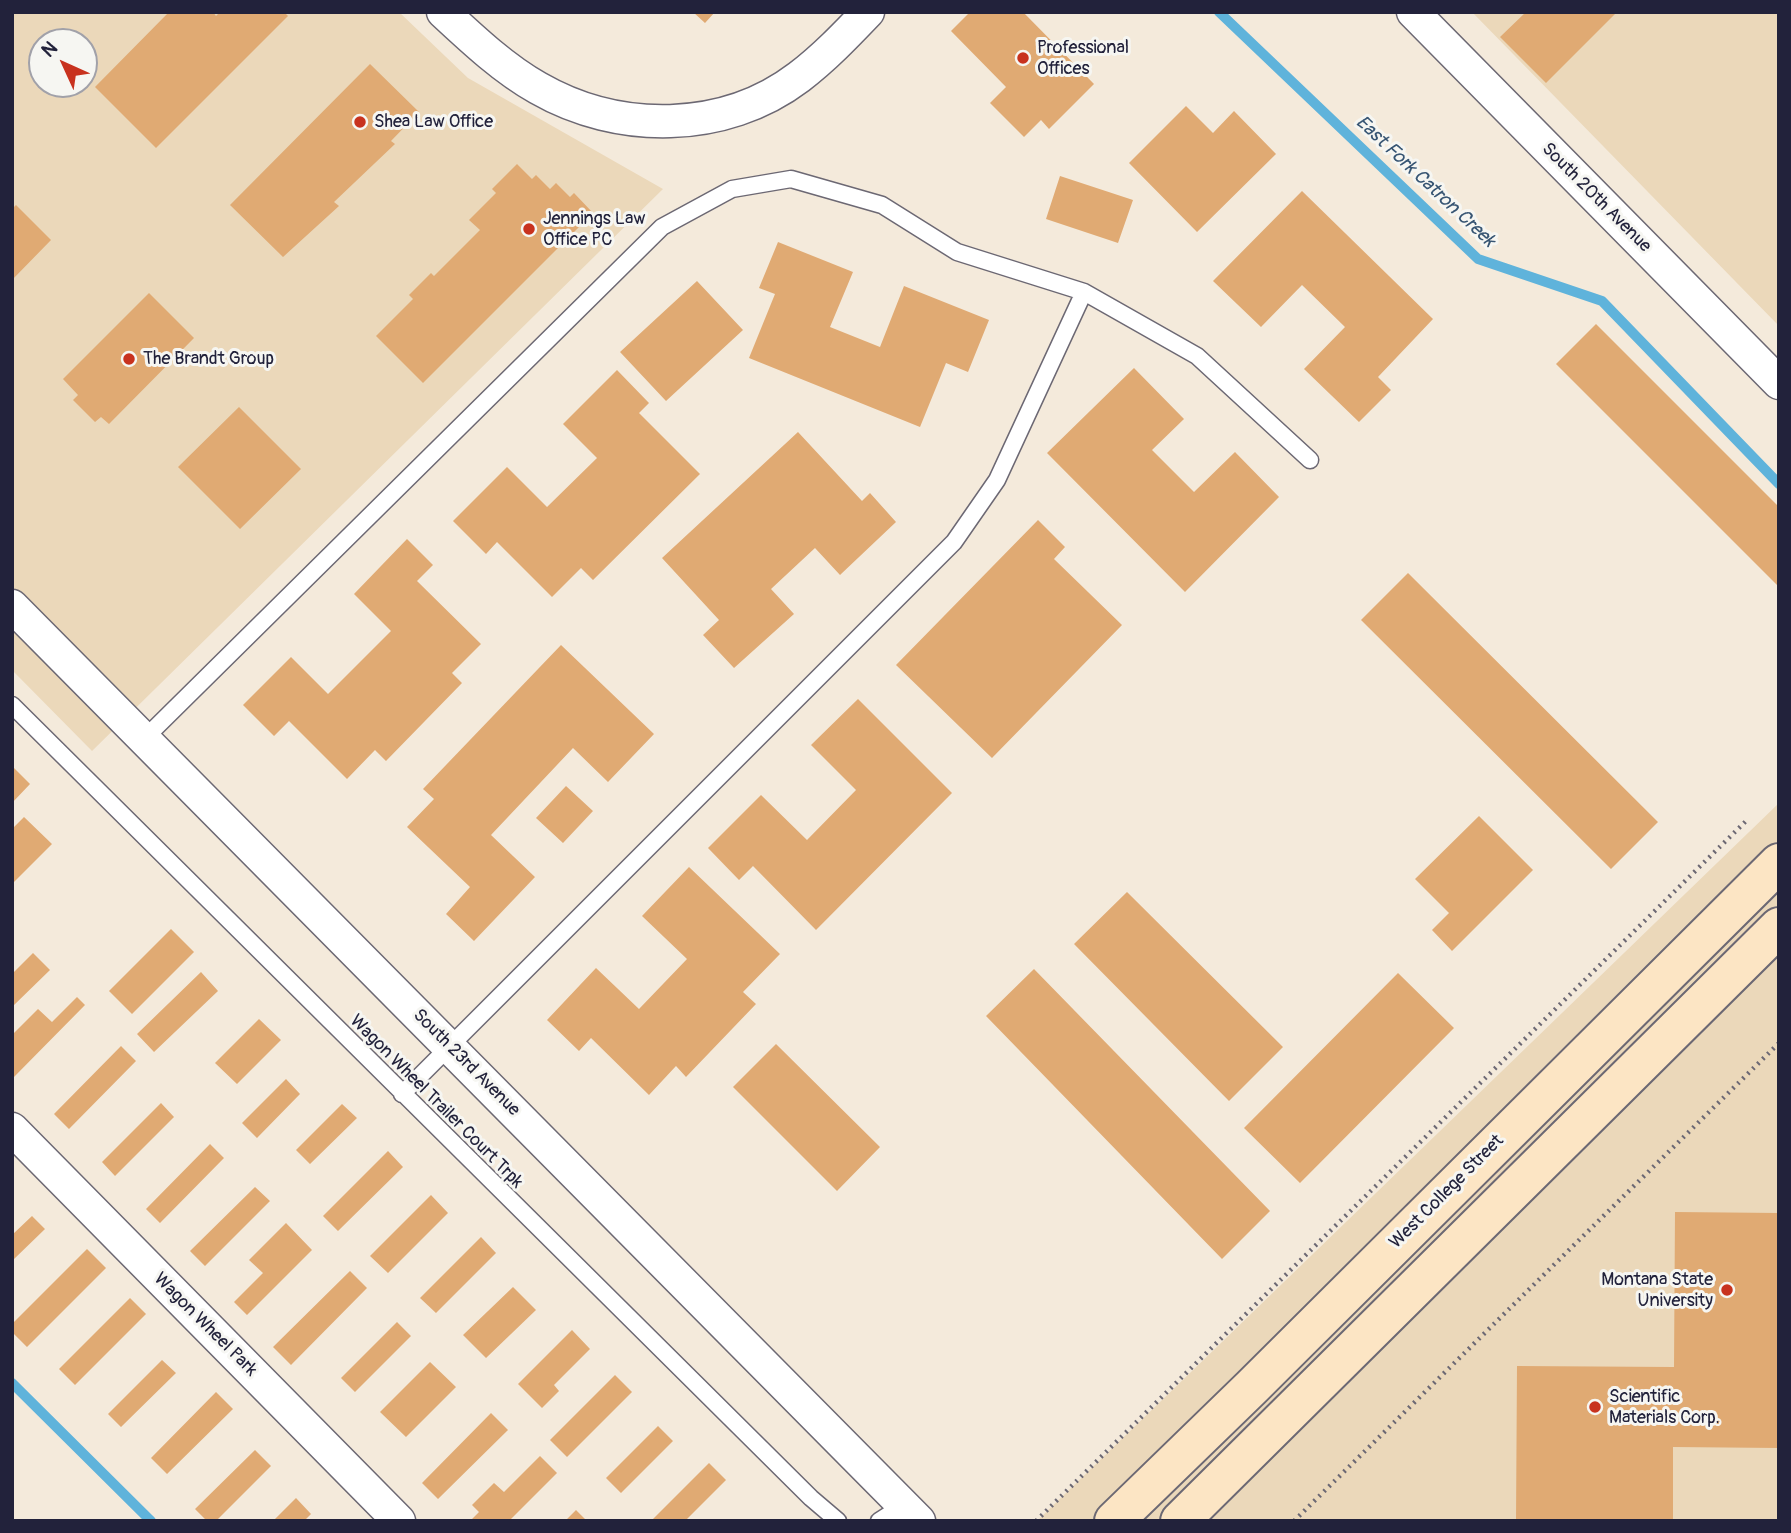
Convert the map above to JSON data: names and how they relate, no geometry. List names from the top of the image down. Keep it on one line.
{"streets":{"main road":["West College Street"],"street":["South 20th Avenue","South 23rd Avenue","Wagon Wheel Park"],"lane":["Wagon Wheel Trailer Court Trpk"]},"water":["East Fork Catron Creek"],"places":["Professional Offices","Shea Law Office","Jennings Law Office PC","The Brandt Group","Montana State University","Scientific Materials Corp."],"north":"top left"}
